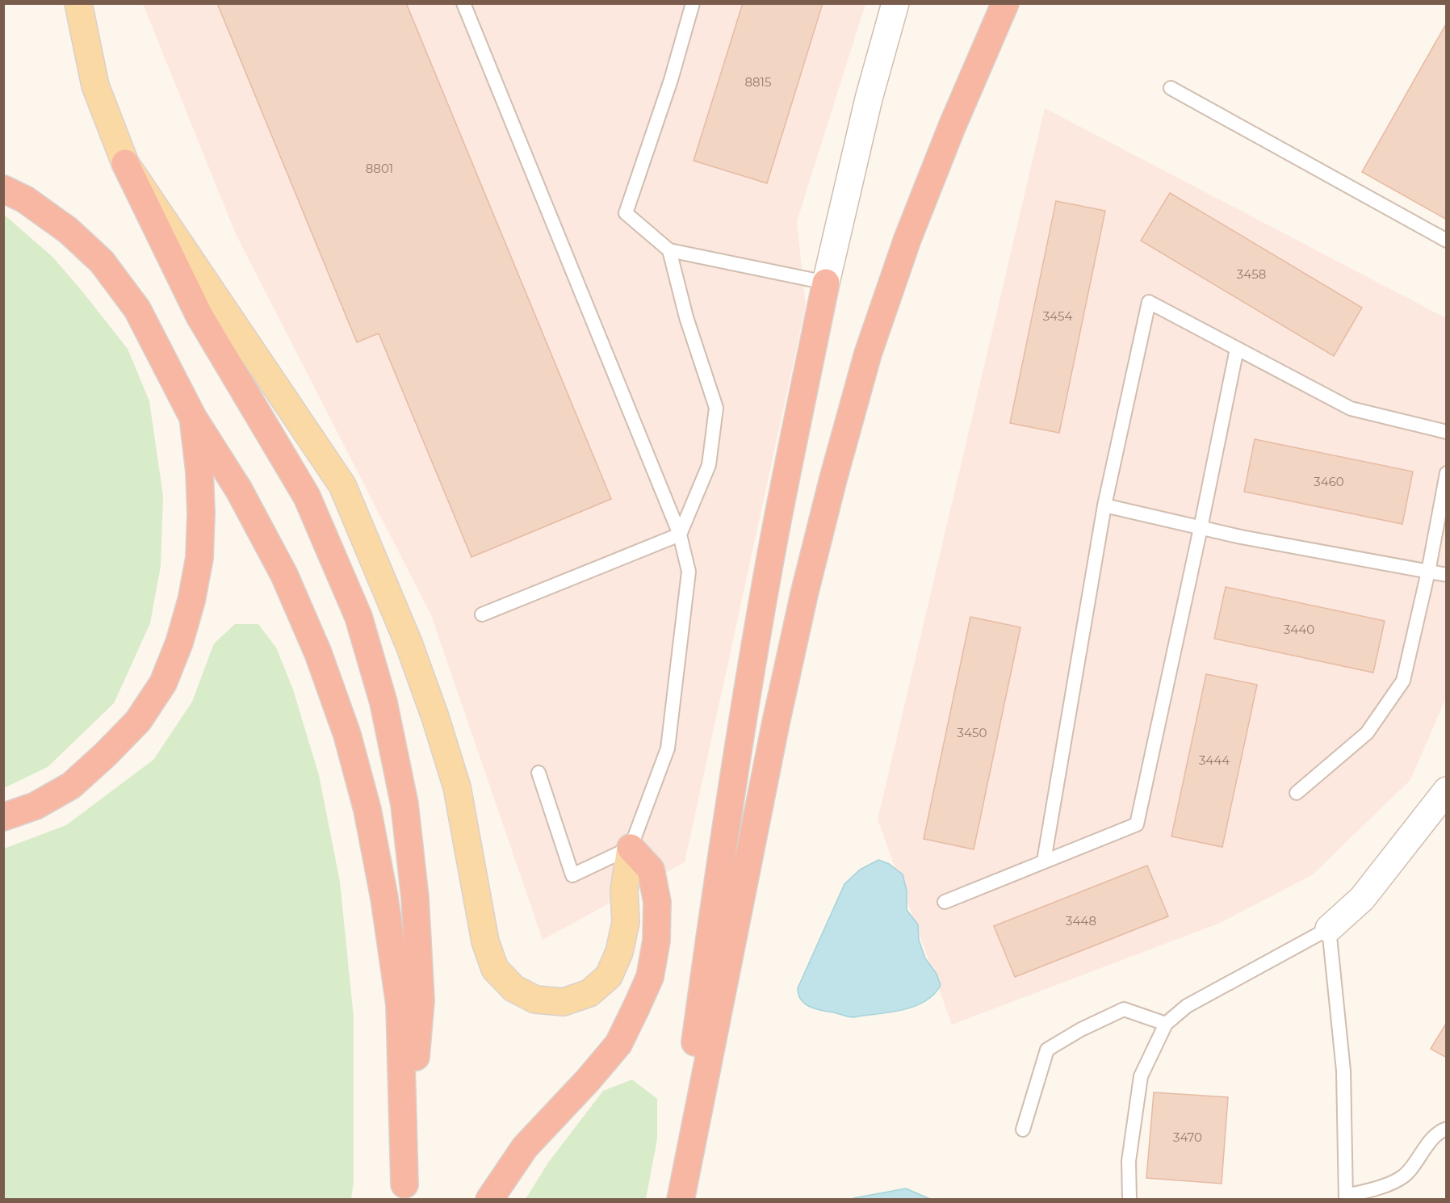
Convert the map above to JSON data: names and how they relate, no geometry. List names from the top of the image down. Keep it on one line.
{"house_numbers":["8815","8801","3458","3454","3460","3440","3450","3444","3448","3470"]}
